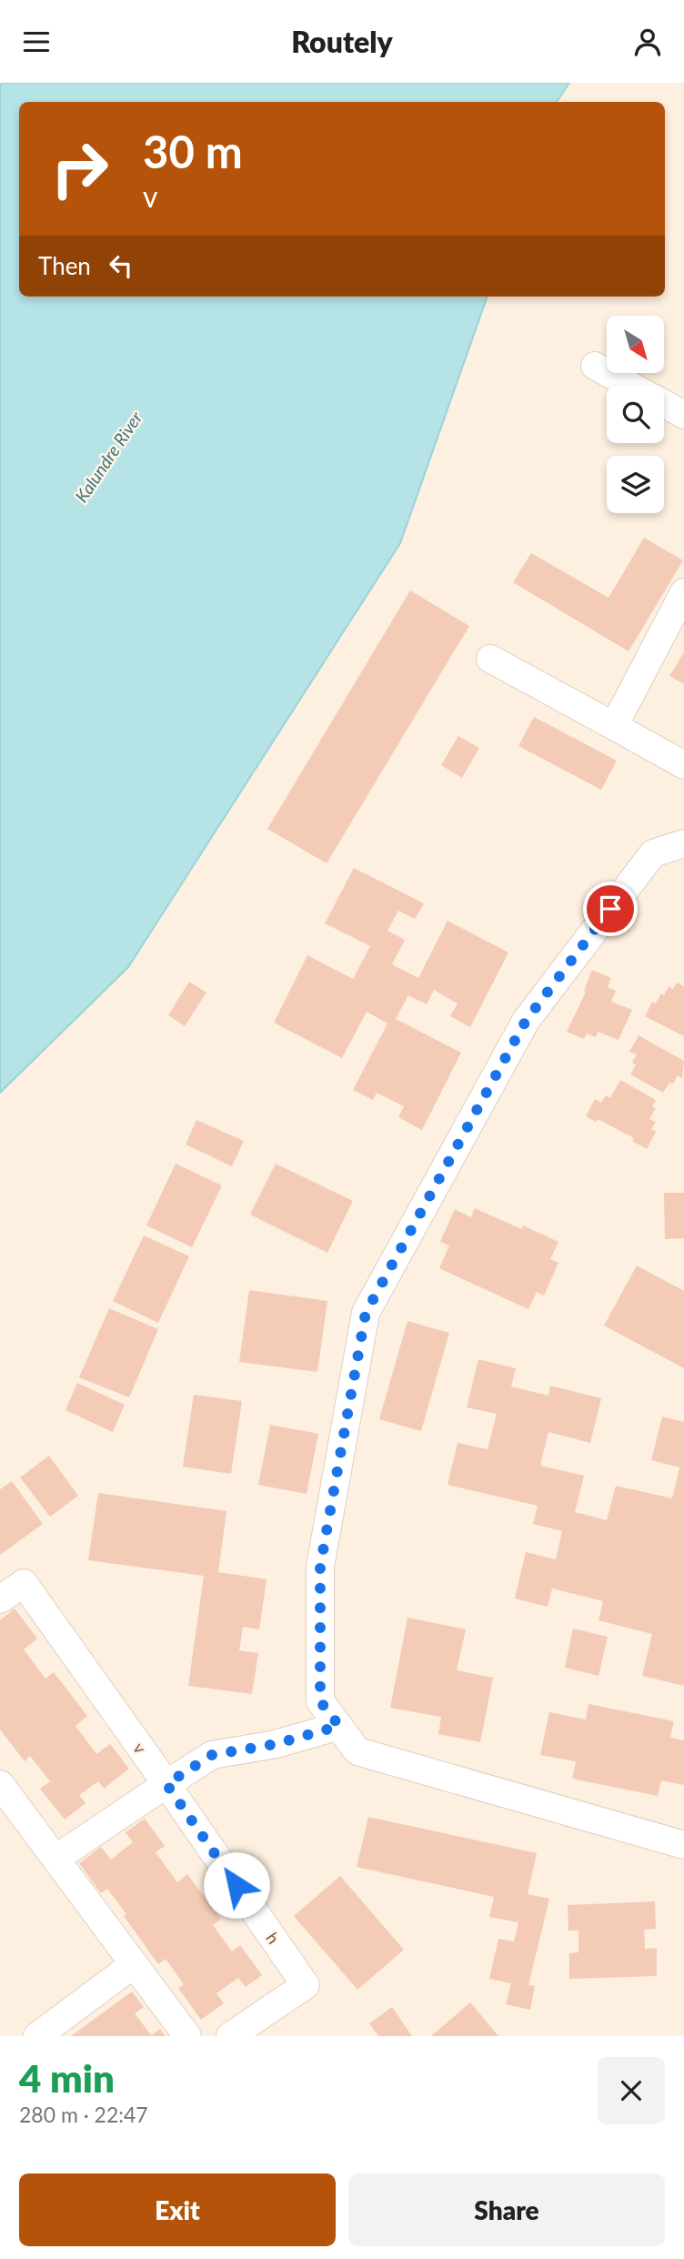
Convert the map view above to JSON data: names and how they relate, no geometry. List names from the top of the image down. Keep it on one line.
{"streets":{"street":["v","h"]},"crossings":[["v","h"]],"water":["Kalundre River"],"north":"bottom right","page":{"header":"Routely","turn":["30 m","v"],"then":"Then","heading":["4 min","280 m · 22:47"],"buttons":["Exit","Share"]}}
